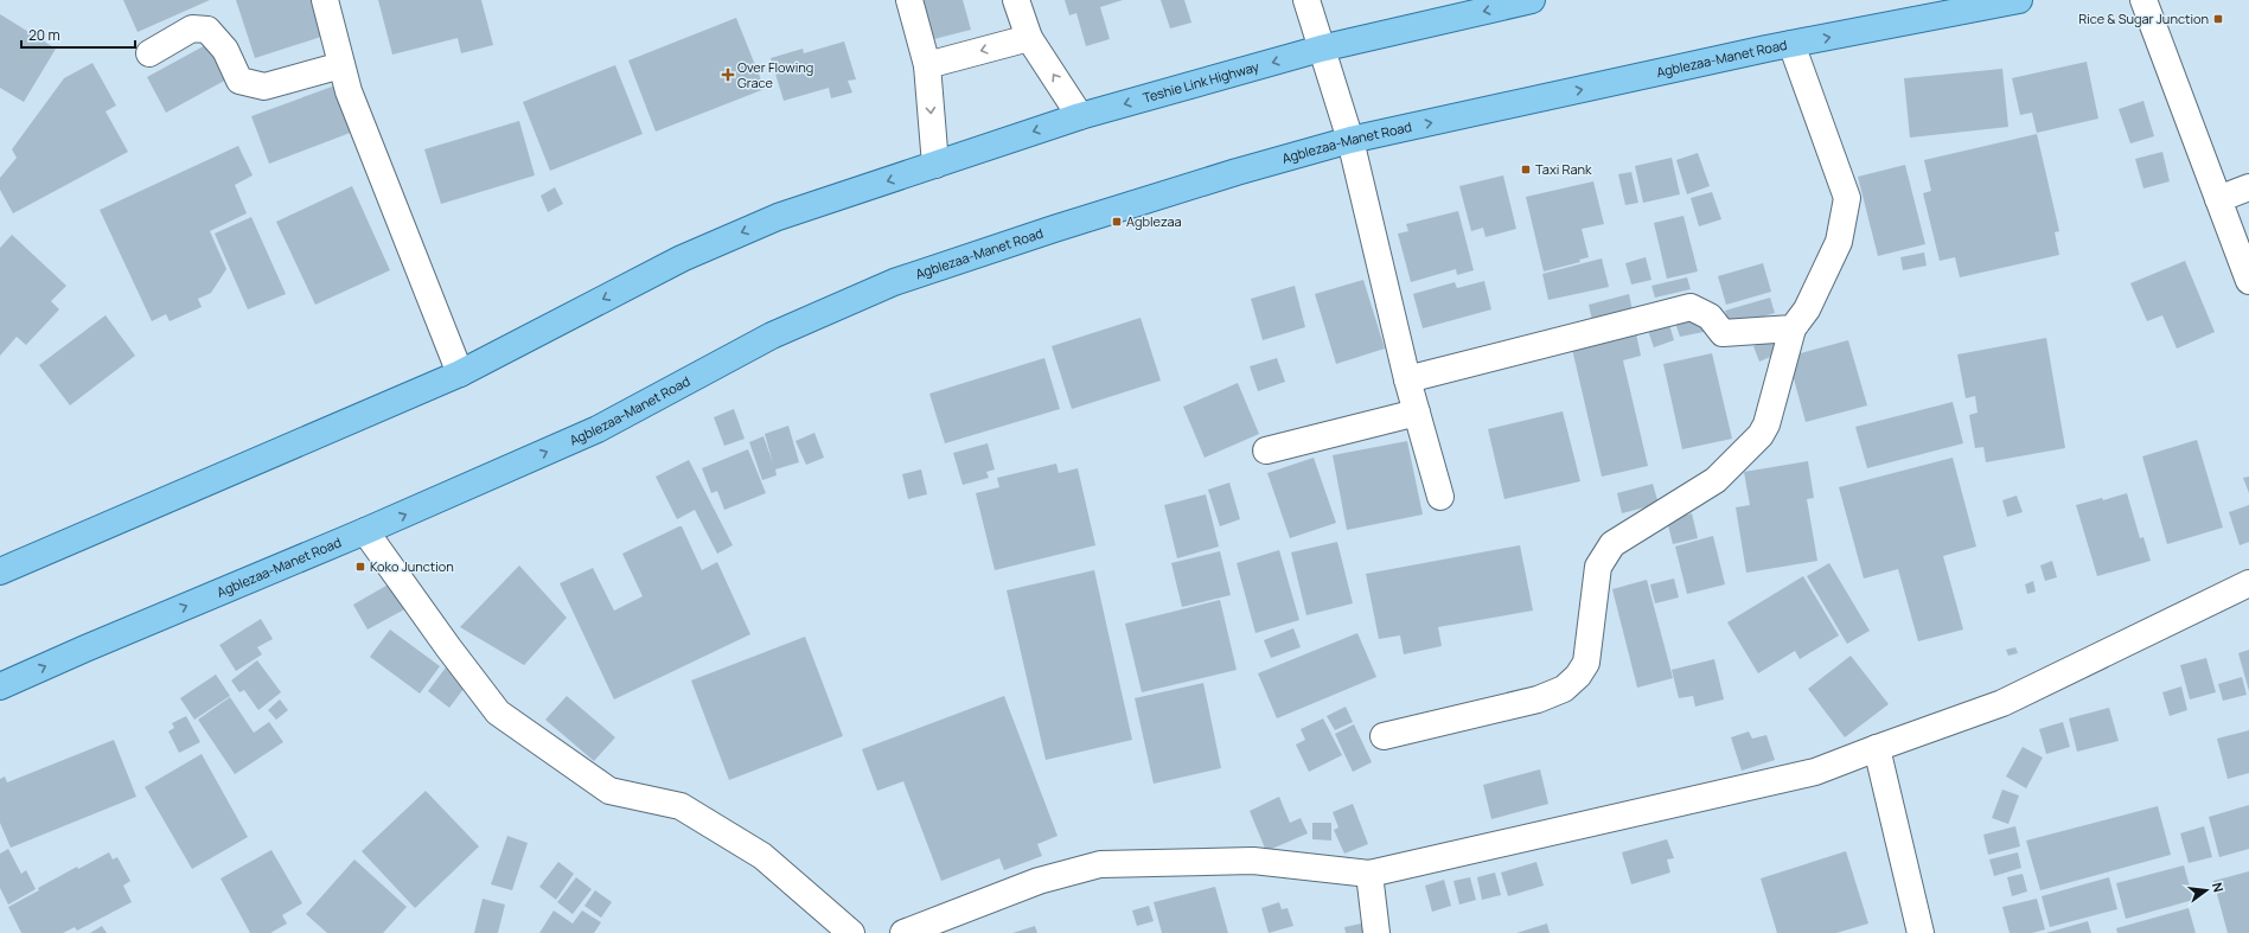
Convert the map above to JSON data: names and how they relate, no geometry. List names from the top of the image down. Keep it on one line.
{"streets":{"main road":["Agblezaa-Manet Road","Teshie Link Highway"]},"one_way":["Teshie Link Highway"],"places":{"transit":["Rice & Sugar Junction","Taxi Rank","Agblezaa","Koko Junction"],"health":["Over Flowing Grace"]},"scale_bar":"20 m","north":"right"}
